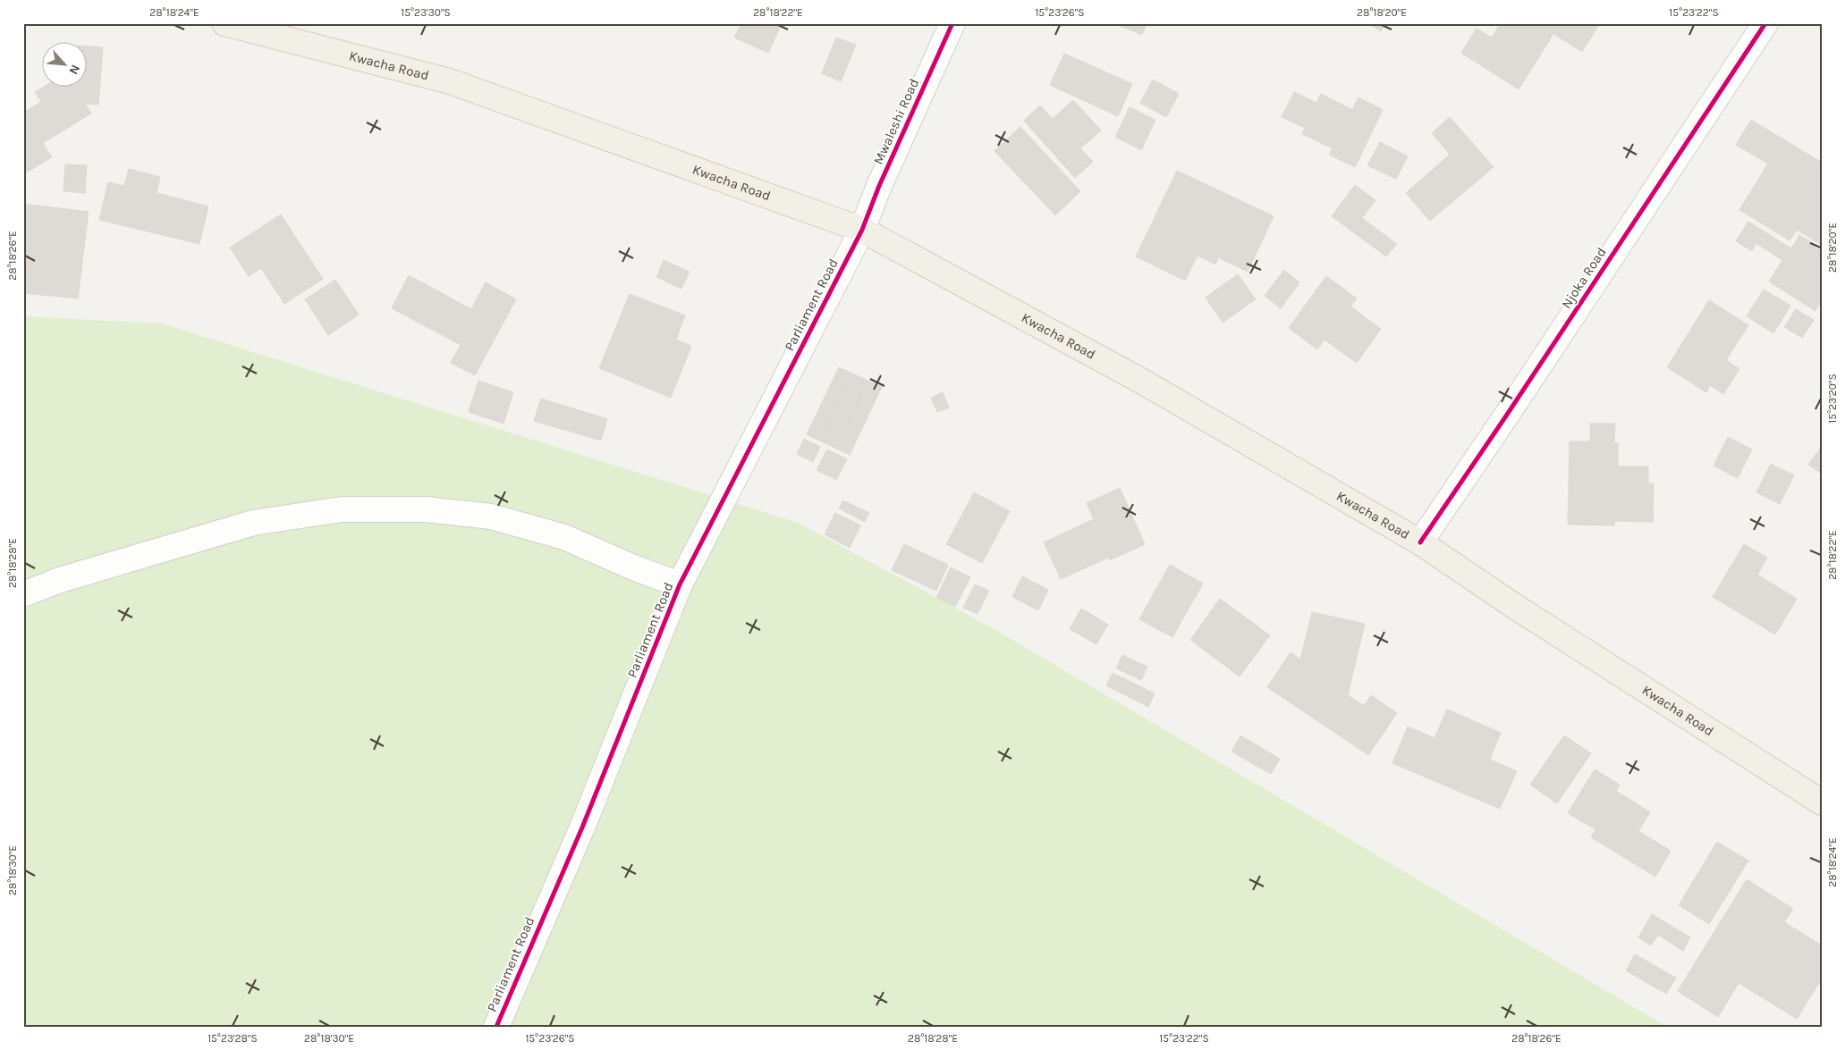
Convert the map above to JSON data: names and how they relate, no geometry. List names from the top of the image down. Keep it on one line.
{"streets":{"main road":["Kwacha Road"],"street":["Mwaleshi Road","Njoka Road","Parliament Road"]},"crossings":[["Kwacha Road","Mwaleshi Road"],["Kwacha Road","Njoka Road"],["Kwacha Road","Parliament Road"],["Mwaleshi Road","Parliament Road"]],"north":"bottom right","coordinates":["28°18'24\"E","15°23'30\"S","28°18'22\"E","15°23'26\"S","28°18'20\"E","15°23'22\"S","28°18'26\"E","15°23'20\"S","28°18'28\"E","28°18'30\"E","15°23'28\"S"]}
